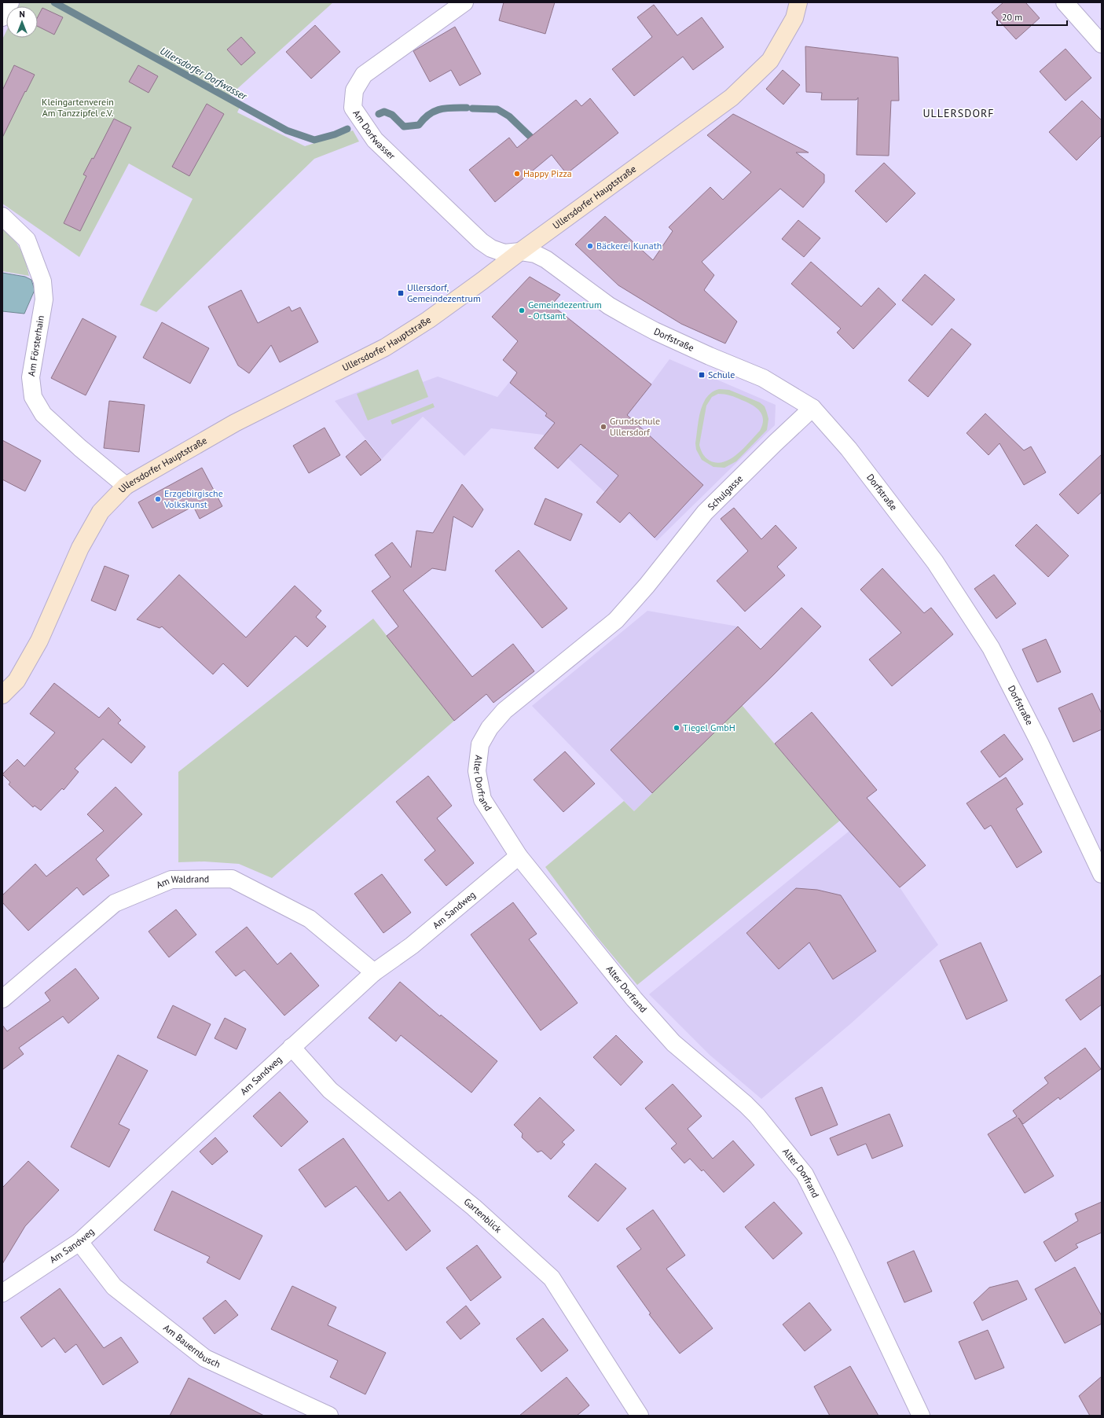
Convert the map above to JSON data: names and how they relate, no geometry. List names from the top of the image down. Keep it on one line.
{"streets":{"main road":["Ullersdorfer Hauptstraße"],"street":["Am Dorfwasser","Dorfstraße","Am Försterhain","Schulgasse","Alter Dorfrand","Am Waldrand","Am Sandweg","Gartenblick","Am Bauernbusch"]},"crossings":[["Am Dorfwasser","Ullersdorfer Hauptstraße"],["Am Dorfwasser","Dorfstraße"],["Ullersdorfer Hauptstraße","Dorfstraße"],["Ullersdorfer Hauptstraße","Am Försterhain"],["Dorfstraße","Schulgasse"],["Schulgasse","Alter Dorfrand"],["Alter Dorfrand","Am Sandweg"],["Am Waldrand","Am Sandweg"],["Am Sandweg","Gartenblick"],["Am Sandweg","Am Bauernbusch"]],"districts":["ULLERSDORF"],"water":["Ullersdorfer Dorfwasser"],"parks":["Kleingartenverein Am Tanzzipfel e.V."],"places":{"other":["Happy Pizza","Bäckerei Kunath","Gemeindezentrum - Ortsamt","Grundschule Ullersdorf","Erzgebirgische Volkskunst","Tiegel GmbH"],"transit":["Ullersdorf, Gemeindezentrum","Schule"]},"scale_bar":"20 m","north":"top"}
